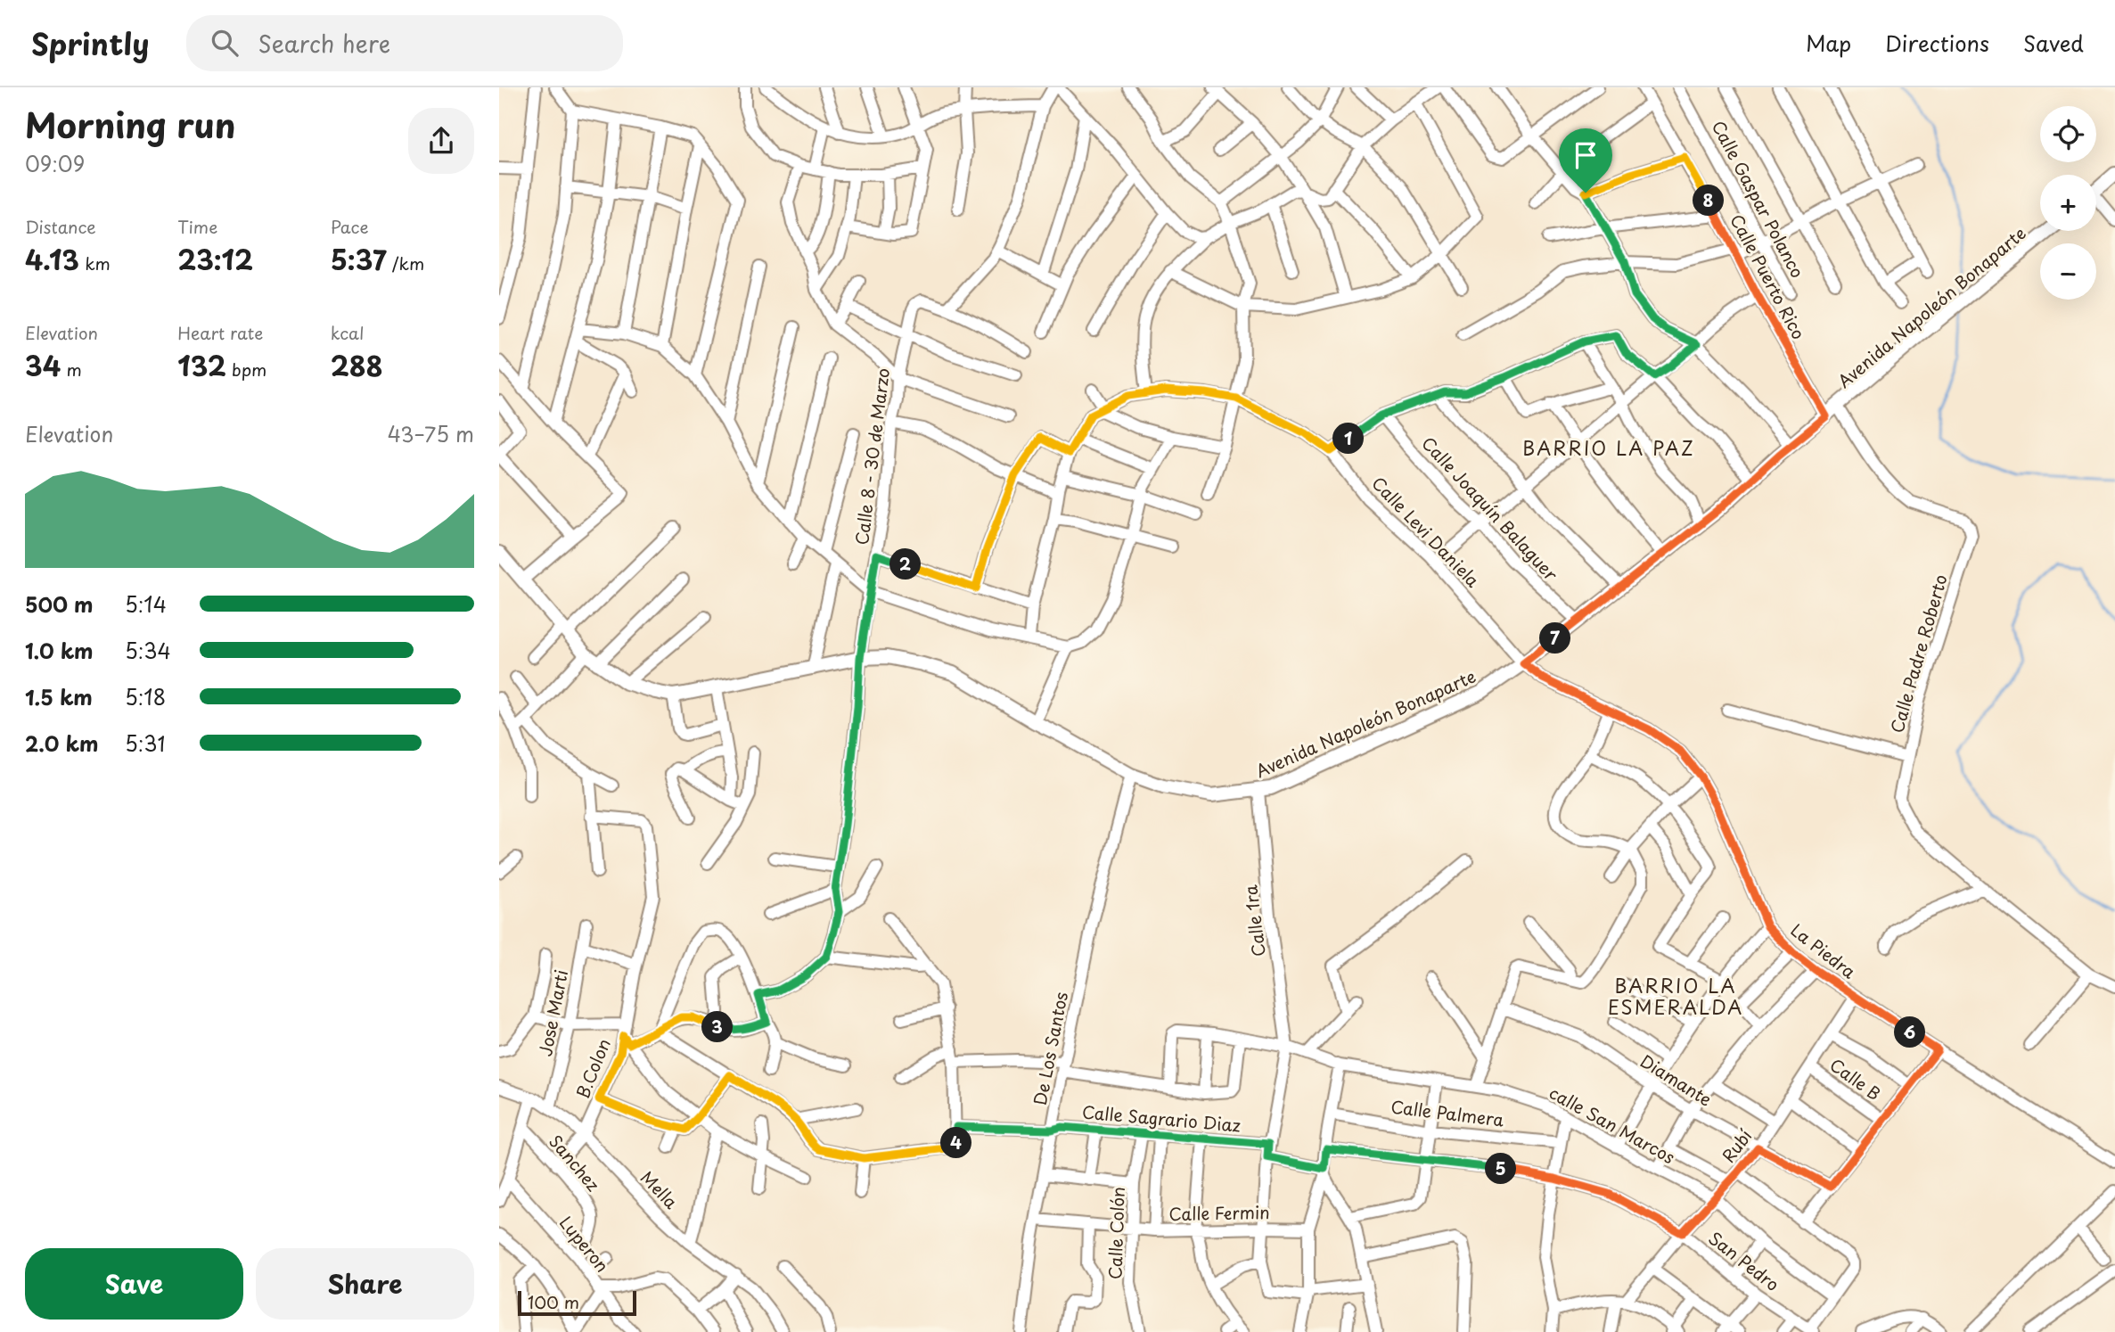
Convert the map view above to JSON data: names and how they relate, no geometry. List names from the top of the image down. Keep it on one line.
{"streets":{"main road":["Avenida Napoleón Bonaparte"],"street":["Calle Gaspar Polanco","Calle Puerto Rico","Calle 8 - 30 de Marzo","Calle Joaquín Balaguer","Calle Levi Daniela","Calle Padre Roberto","Calle 1ra","La Piedra","Jose Marti","De Los Santos","B.Colon","Calle B","Diamante","Calle Palmera","Calle Sagrario Diaz","calle San Marcos","Rubí","Sanchez","Mella","Calle Fermin","Calle Colón","Luperon","San Pedro"]},"crossings":[["Calle Puerto Rico","Avenida Napoleón Bonaparte"],["Avenida Napoleón Bonaparte","Calle 8 - 30 de Marzo"],["Avenida Napoleón Bonaparte","Calle Joaquín Balaguer"],["Avenida Napoleón Bonaparte","Calle Levi Daniela"],["Avenida Napoleón Bonaparte","Calle Padre Roberto"],["Avenida Napoleón Bonaparte","Calle 1ra"],["Avenida Napoleón Bonaparte","La Piedra"],["Avenida Napoleón Bonaparte","De Los Santos"],["Calle Levi Daniela","La Piedra"],["Calle 1ra","Calle Sagrario Diaz"],["Calle 1ra","calle San Marcos"],["Calle 1ra","Calle Fermin"],["La Piedra","Rubí"],["Jose Marti","Mella"],["De Los Santos","Calle Sagrario Diaz"],["De Los Santos","Calle Fermin"],["B.Colon","Sanchez"],["B.Colon","Mella"],["Calle B","Rubí"],["Diamante","Rubí"],["Calle Sagrario Diaz","Calle Colón"],["calle San Marcos","Rubí"],["Rubí","San Pedro"],["Sanchez","Luperon"],["Calle Fermin","Calle Colón"]],"districts":["BARRIO LA PAZ","BARRIO LA ESMERALDA"],"scale_bar":"100 m","page":{"header":"Sprintly","search":"Search here","nav":["Map","Directions","Saved"],"heading":["Morning run","09:09"],"map_buttons":["+","−"],"pins":["8","1","2","7","3","6","4","5"],"stats":[["Distance","4.13 km"],["Time","23:12"],["Pace","5:37 /km"],["Elevation","34 m"],["Heart rate","132 bpm"],["kcal","288"]],"chart":["Elevation","43–75 m"],"list":[{"name":"500 m","note":"5:14"},{"name":"1.0 km","note":"5:34"},{"name":"1.5 km","note":"5:18"},{"name":"2.0 km","note":"5:31"}],"buttons":["Save","Share"],"scale":"100 m"}}
